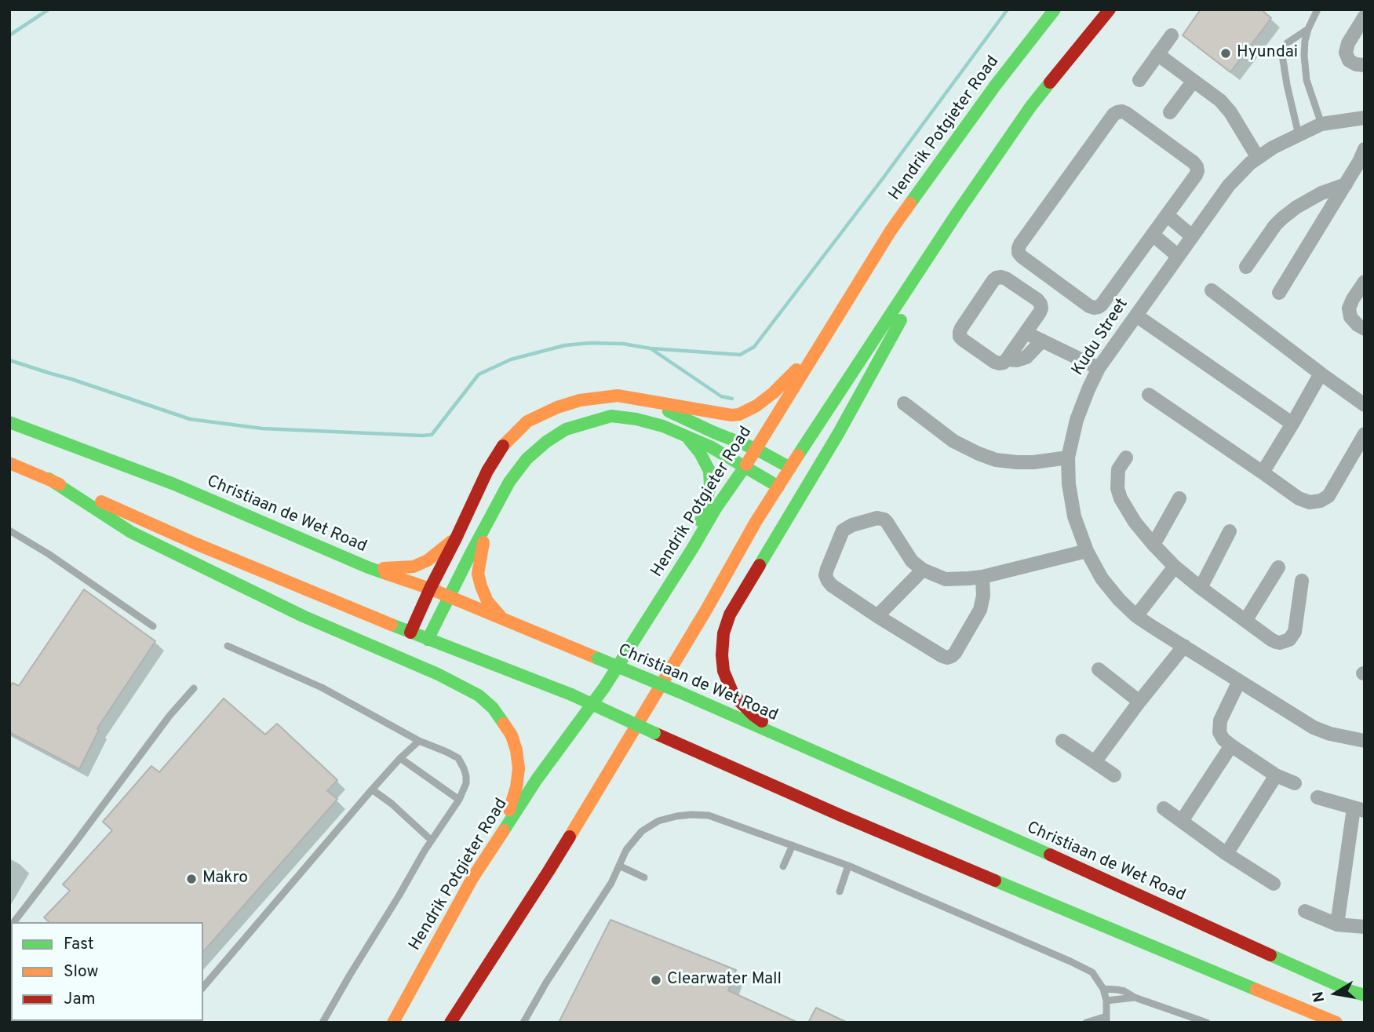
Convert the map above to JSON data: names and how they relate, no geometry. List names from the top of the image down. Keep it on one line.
{"streets":{"main road":["Hendrik Potgieter Road","Christiaan de Wet Road"],"street":["Kudu Street"]},"places":["Hyundai","Makro","Clearwater Mall"],"legend":["Fast","Slow","Jam"],"north":"left"}
